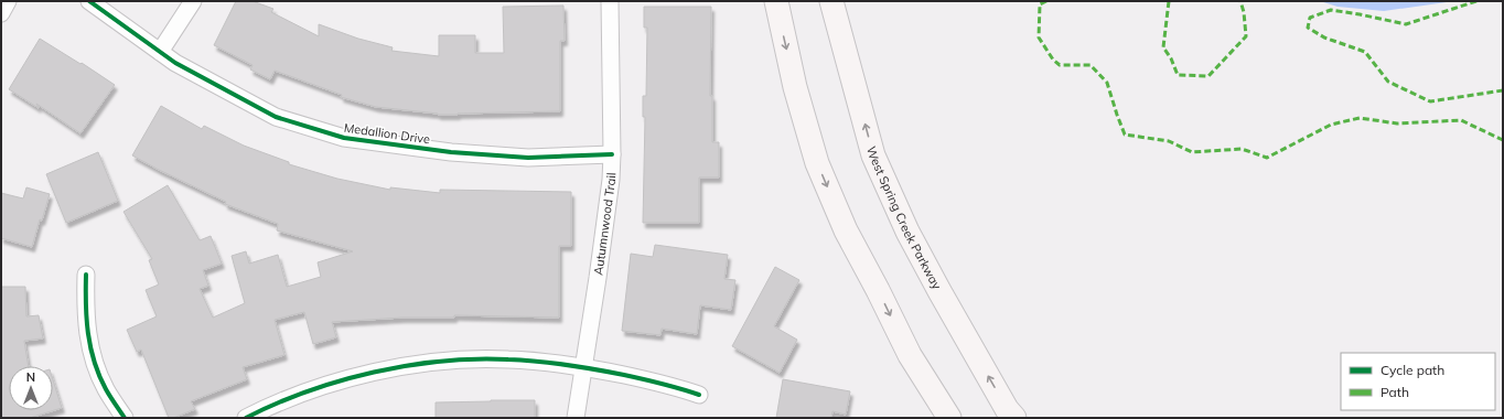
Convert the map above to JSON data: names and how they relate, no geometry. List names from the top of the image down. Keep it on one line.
{"streets":{"main road":["West Spring Creek Parkway"],"street":["Medallion Drive","Autumnwood Trail"]},"crossings":[["Medallion Drive","Autumnwood Trail"]],"legend":["Cycle path","Path"],"north":"top"}
